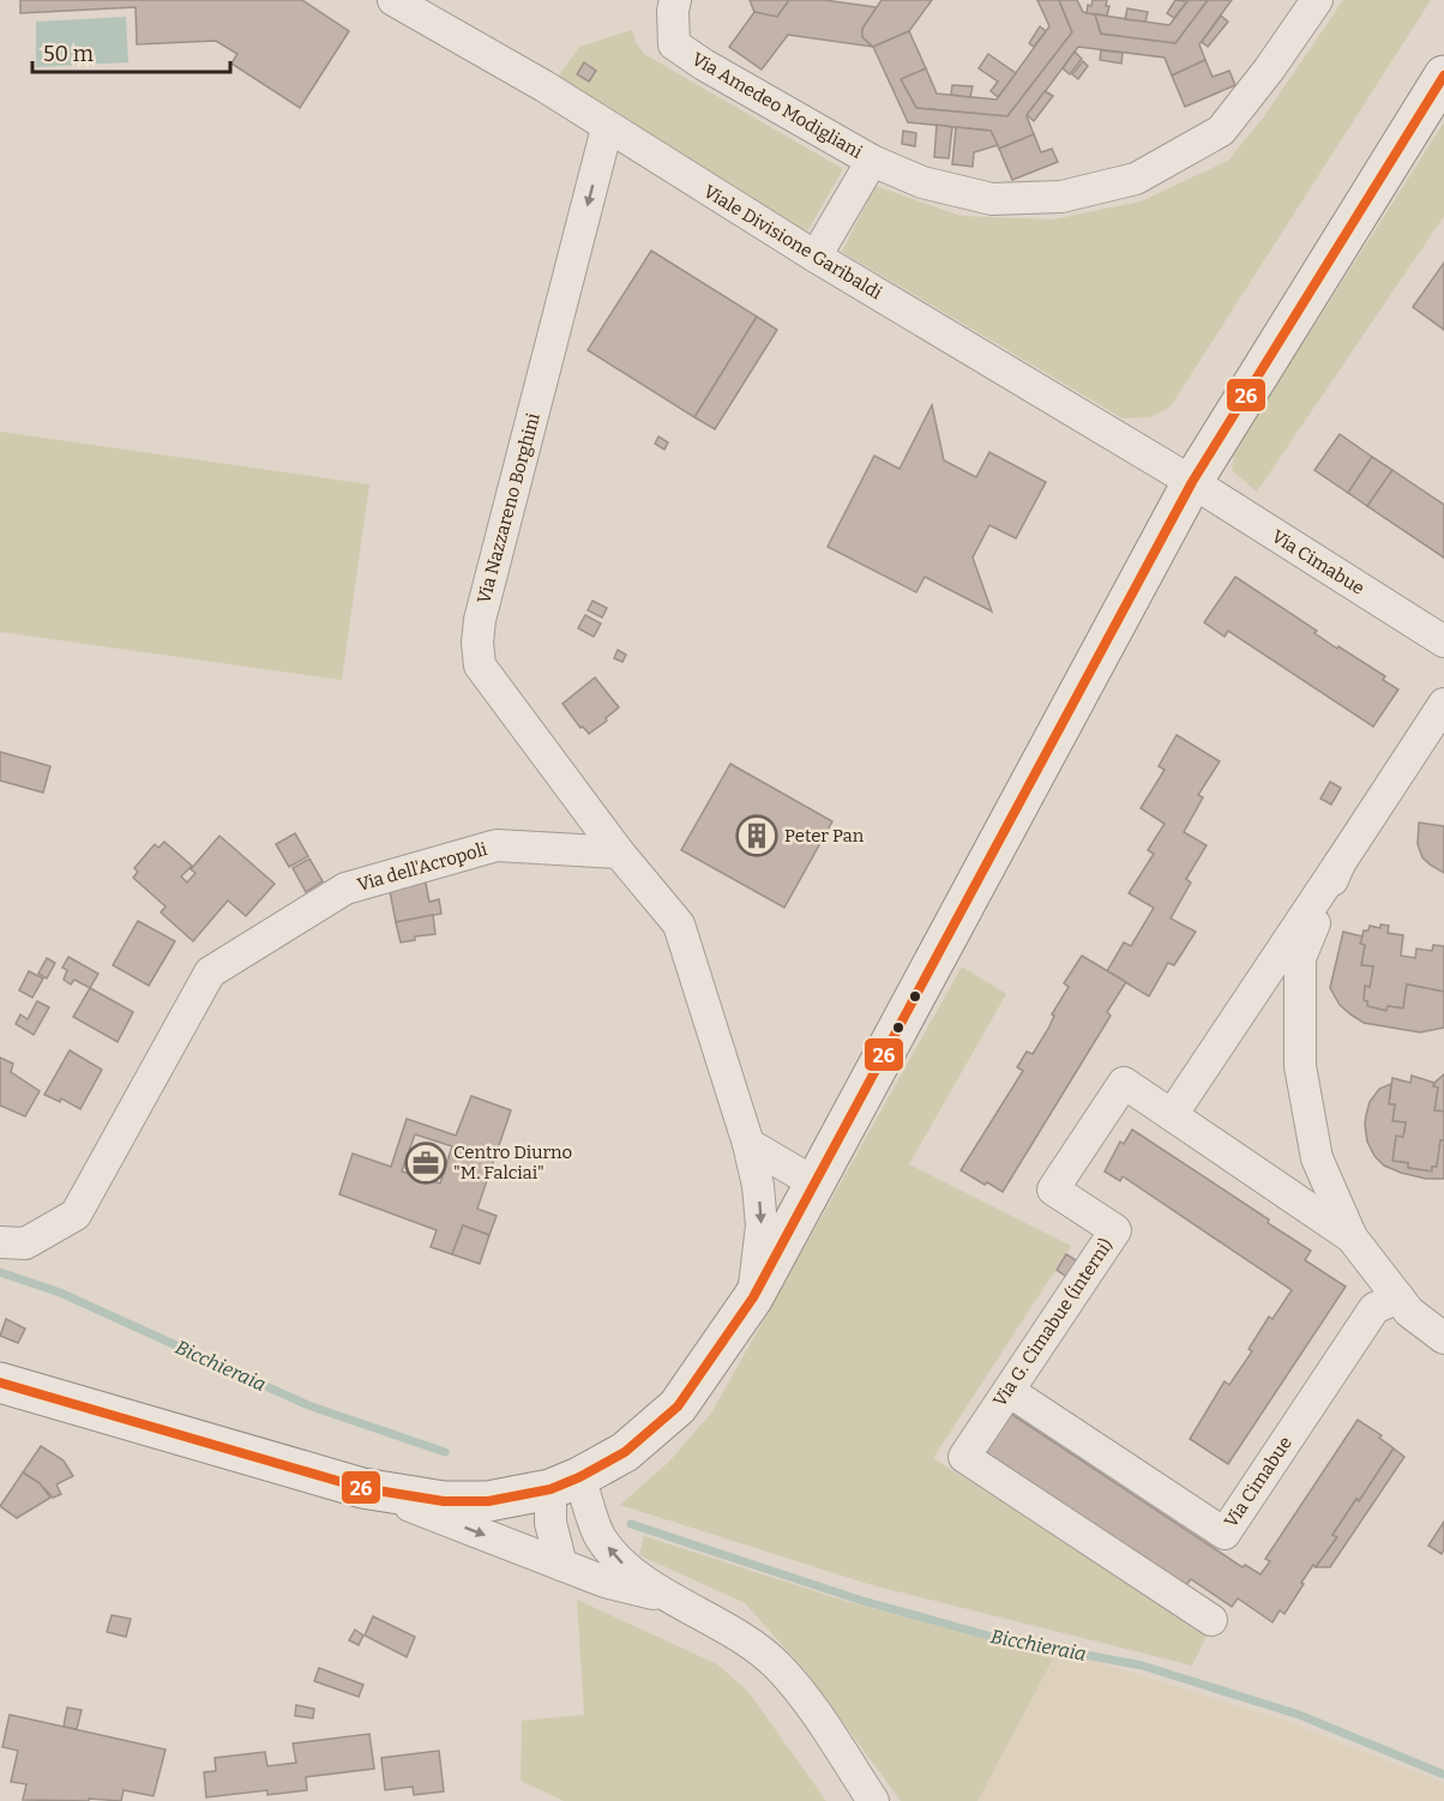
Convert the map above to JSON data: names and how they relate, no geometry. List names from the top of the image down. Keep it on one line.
{"streets":{"street":["Via Amedeo Modigliani","Viale Divisione Garibaldi","Via Nazzareno Borghini","Via Cimabue","Via dell'Acropoli","Via G. Cimabue (interni)"]},"crossings":[["Via Amedeo Modigliani","Viale Divisione Garibaldi"],["Viale Divisione Garibaldi","Via Nazzareno Borghini"],["Viale Divisione Garibaldi","Via Cimabue"],["Via Nazzareno Borghini","Via dell'Acropoli"],["Via Cimabue","Via G. Cimabue (interni)"]],"one_way":["Via Nazzareno Borghini"],"water":["Bicchieraia"],"places":{"building":["Peter Pan"],"office":["Centro Diurno \"M. Falciai\""]},"lines":["transit line 26"],"scale_bar":"50 m"}
